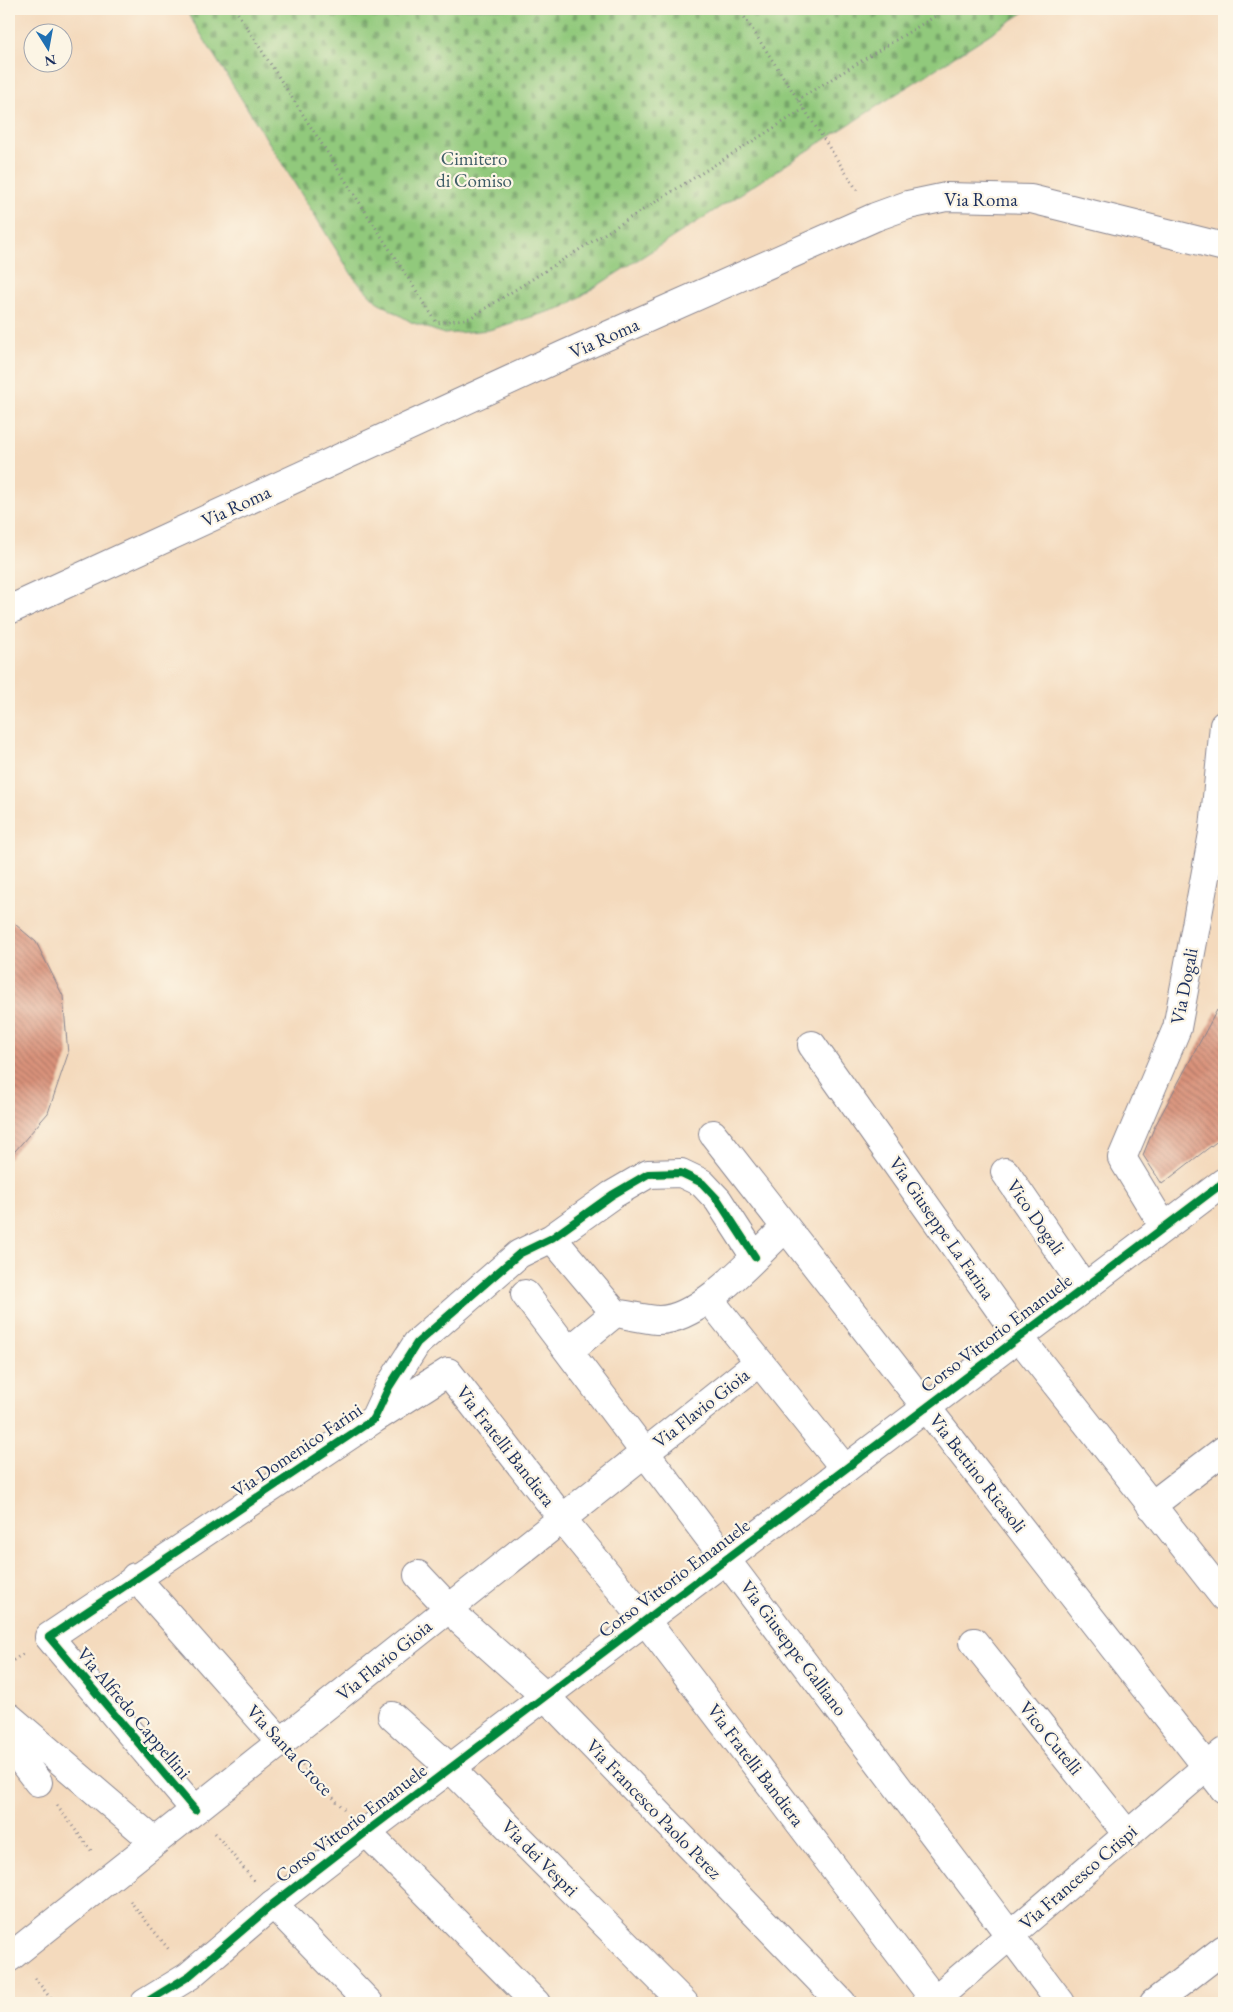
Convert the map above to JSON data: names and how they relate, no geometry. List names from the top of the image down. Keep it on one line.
{"streets":{"street":["Via Roma","Via Dogali","Vico Dogali","Via Giuseppe La Farina","Corso Vittorio Emanuele","Via Flavio Gioia","Via Fratelli Bandiera","Via Domenico Farini","Via Bettino Ricasoli","Via Giuseppe Galliano","Via Alfredo Cappellini","Vico Cutelli","Via Santa Croce","Via Francesco Paolo Perez","Via dei Vespri","Via Francesco Crispi"]},"crossings":[["Via Dogali","Corso Vittorio Emanuele"],["Vico Dogali","Corso Vittorio Emanuele"],["Via Giuseppe La Farina","Corso Vittorio Emanuele"],["Corso Vittorio Emanuele","Via Fratelli Bandiera"],["Corso Vittorio Emanuele","Via Bettino Ricasoli"],["Corso Vittorio Emanuele","Via Giuseppe Galliano"],["Corso Vittorio Emanuele","Via Santa Croce"],["Corso Vittorio Emanuele","Via Francesco Paolo Perez"],["Corso Vittorio Emanuele","Via dei Vespri"],["Via Flavio Gioia","Via Fratelli Bandiera"],["Via Flavio Gioia","Via Giuseppe Galliano"],["Via Flavio Gioia","Via Alfredo Cappellini"],["Via Flavio Gioia","Via Santa Croce"],["Via Flavio Gioia","Via Francesco Paolo Perez"],["Via Fratelli Bandiera","Via Domenico Farini"],["Via Fratelli Bandiera","Via Francesco Crispi"],["Via Domenico Farini","Via Alfredo Cappellini"],["Via Domenico Farini","Via Santa Croce"],["Via Bettino Ricasoli","Via Francesco Crispi"],["Via Giuseppe Galliano","Via Francesco Crispi"],["Vico Cutelli","Via Francesco Crispi"]],"parks":["Cimitero di Comiso"],"north":"bottom"}
